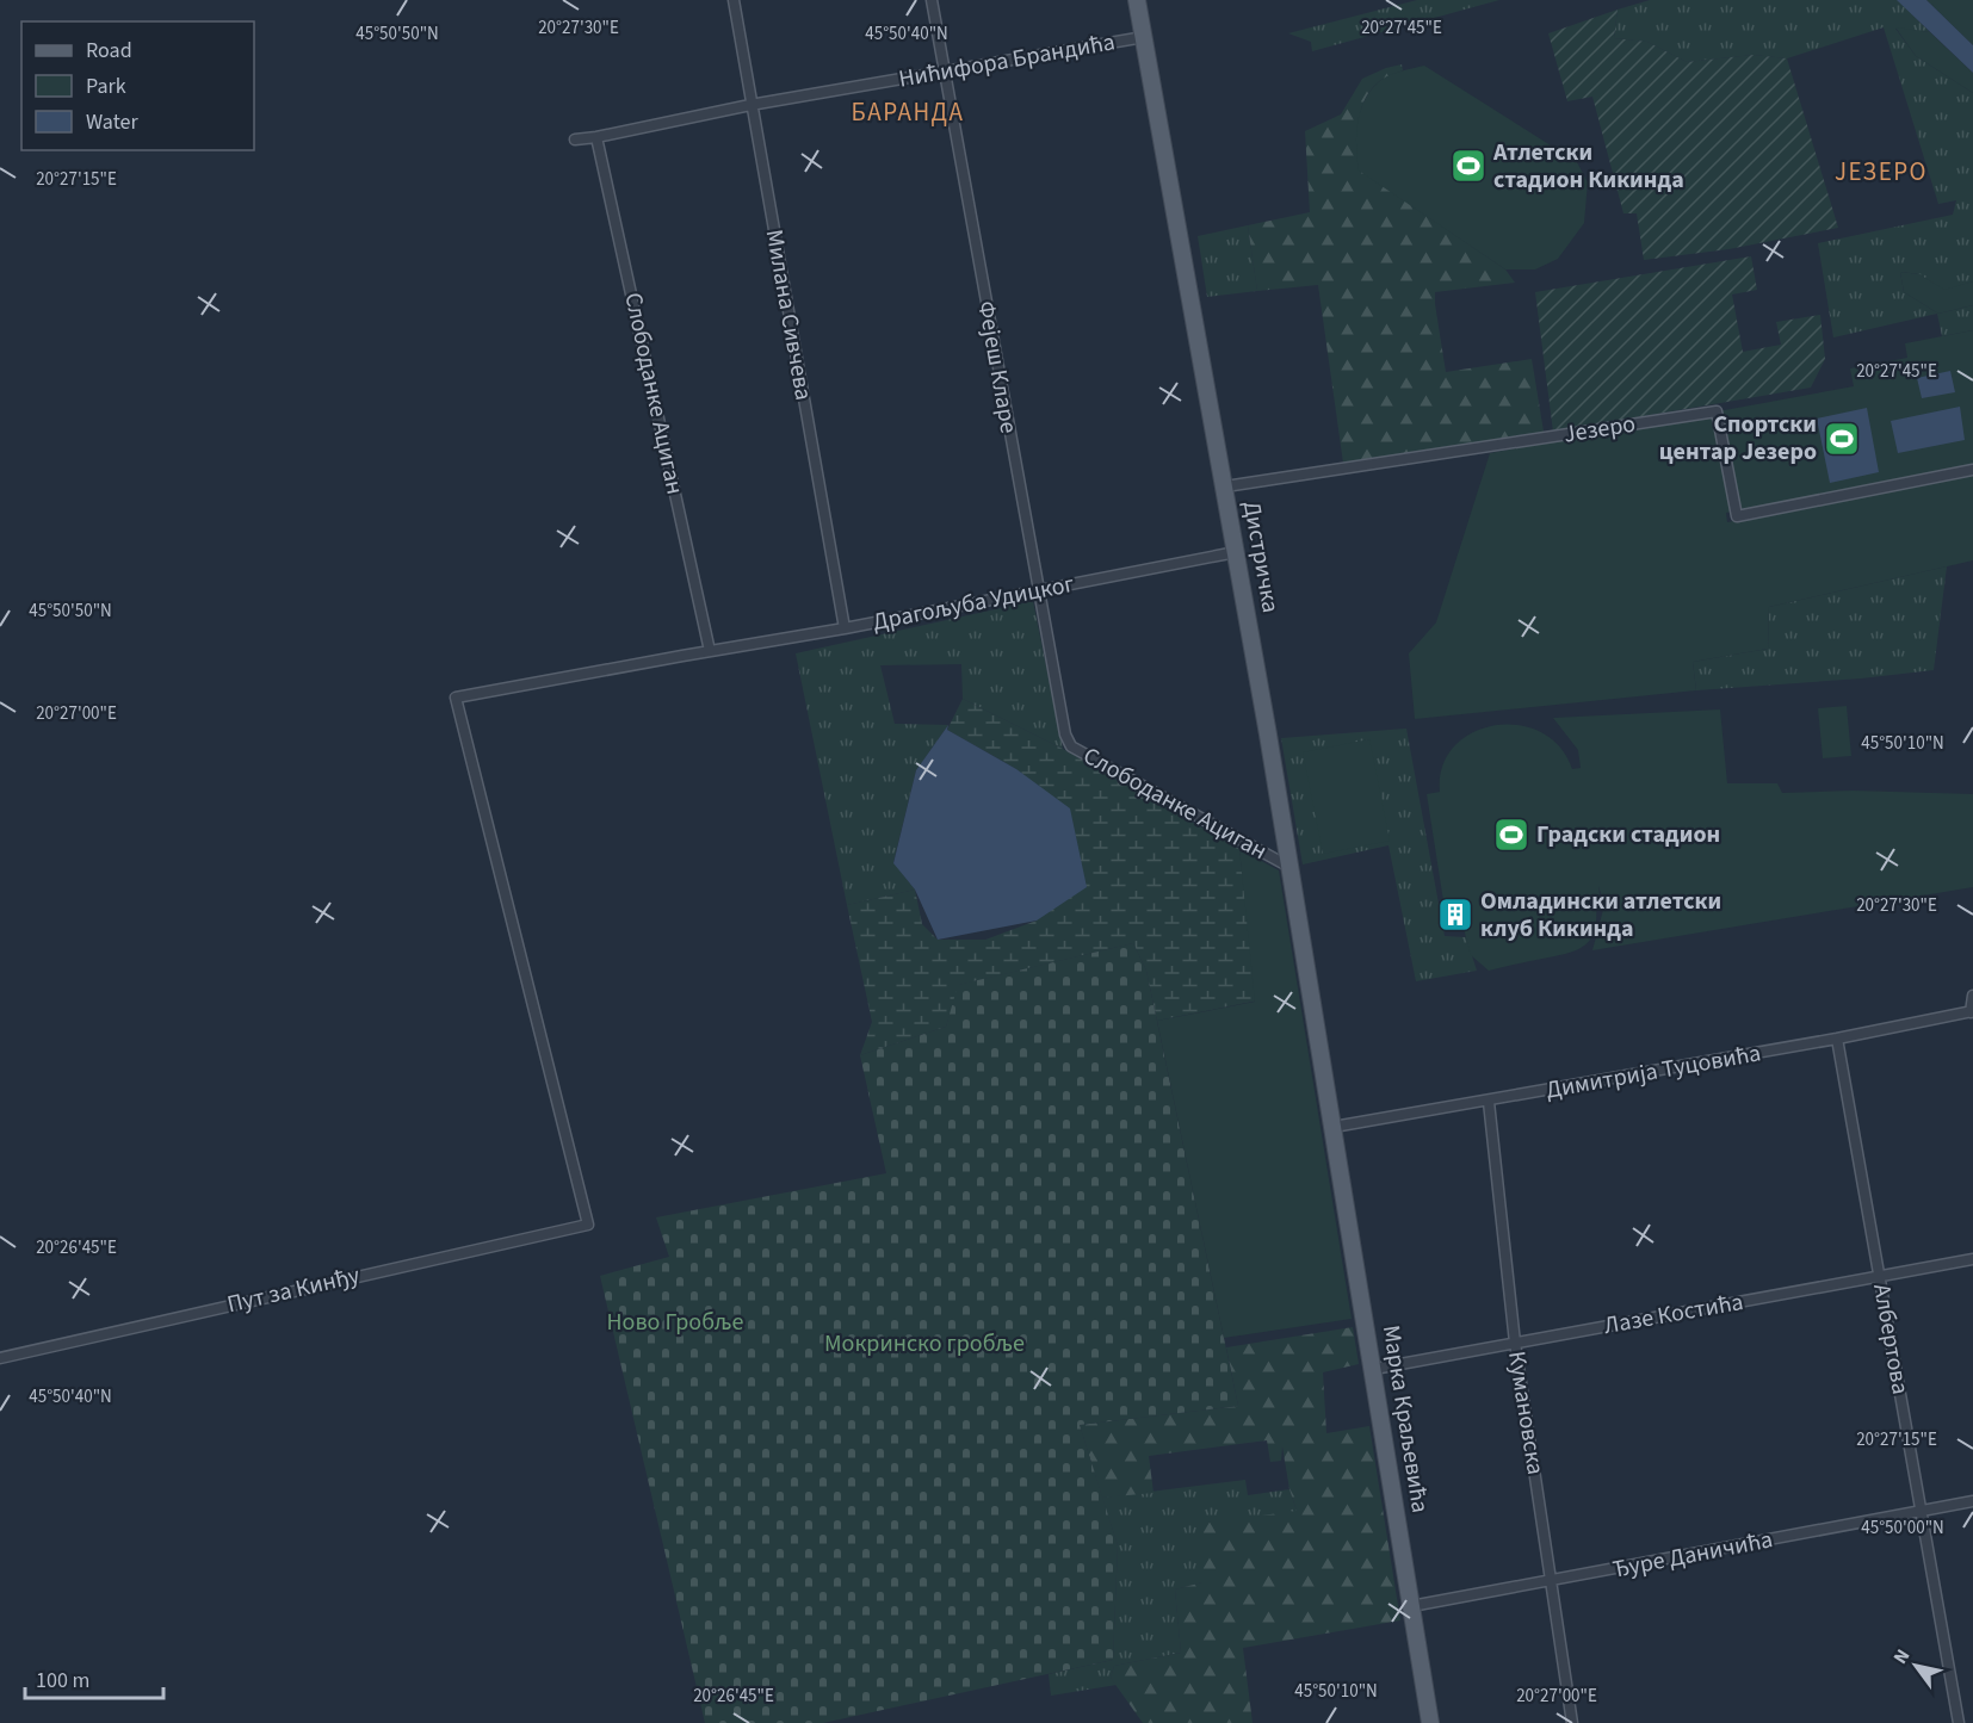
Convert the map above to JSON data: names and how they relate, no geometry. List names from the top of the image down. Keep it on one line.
{"streets":{"main road":["Дистричка","Марка Краљевића"],"street":["Нићифора Брандића","Милана Сивчева","Фејеш Кларе","Слободанке Ациган","Језеро","Драгољуба Удицког","Димитрија Туцовића","Пут за Кинђу","Лазе Костића","Албертова","Кумановска","Ђуре Даничића"]},"crossings":[["Нићифора Брандића","Милана Сивчева"],["Нићифора Брандића","Фејеш Кларе"],["Нићифора Брандића","Слободанке Ациган"],["Нићифора Брандића","Дистричка"],["Милана Сивчева","Драгољуба Удицког"],["Фејеш Кларе","Слободанке Ациган"],["Фејеш Кларе","Драгољуба Удицког"],["Слободанке Ациган","Дистричка"],["Слободанке Ациган","Драгољуба Удицког"],["Језеро","Дистричка"],["Дистричка","Драгољуба Удицког"],["Дистричка","Димитрија Туцовића"],["Дистричка","Марка Краљевића"],["Драгољуба Удицког","Пут за Кинђу"],["Димитрија Туцовића","Албертова"],["Димитрија Туцовића","Кумановска"],["Димитрија Туцовића","Марка Краљевића"],["Лазе Костића","Албертова"],["Лазе Костића","Кумановска"],["Лазе Костића","Марка Краљевића"],["Албертова","Ђуре Даничића"],["Кумановска","Ђуре Даничића"],["Марка Краљевића","Ђуре Даничића"]],"districts":["БАРАНДА","ЈЕЗЕРО"],"parks":["Ново Гробље","Мокринско гробље"],"places":{"sports":["Атлетски стадион Кикинда","Спортски центар Језеро","Градски стадион"],"building":["Омладински атлетски клуб Кикинда"]},"legend":["Road","Park","Water"],"scale_bar":"100 m","north":"top left","coordinates":["20°27'30\"E","20°27'45\"E","45°50'40\"N","45°50'50\"N","20°27'15\"E","20°27'00\"E","45°50'10\"N","20°26'45\"E","45°50'00\"N"]}
